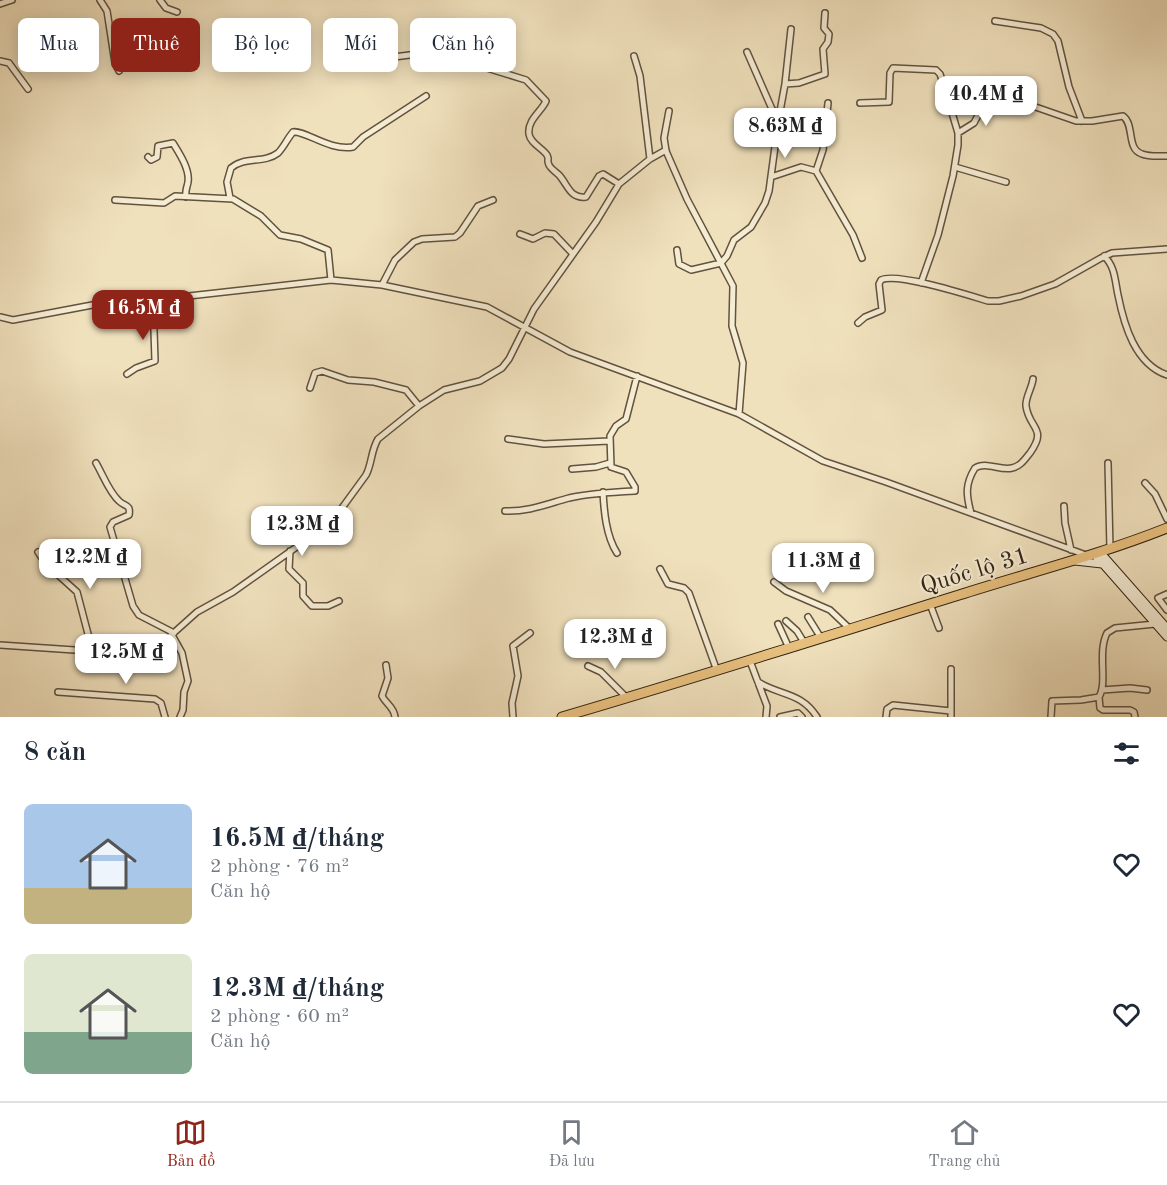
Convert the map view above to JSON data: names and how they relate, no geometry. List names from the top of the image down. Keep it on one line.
{"streets":{"highway":["Quốc lộ 31"]},"page":{"chip":["Mua","Thuê","Bộ lọc","Mới","Căn hộ"],"price":["40.4M ₫","8.63M ₫","16.5M ₫","12.3M ₫","12.2M ₫","11.3M ₫","12.3M ₫","12.5M ₫"],"heading":"8 căn","list":[{"name":"16.5M ₫/tháng","note":"2 phòng · 76 m² · Căn hộ"},{"name":"12.3M ₫/tháng","note":"2 phòng · 60 m² · Căn hộ"}],"tabs":["Bản đồ","Đã lưu","Trang chủ"]}}
